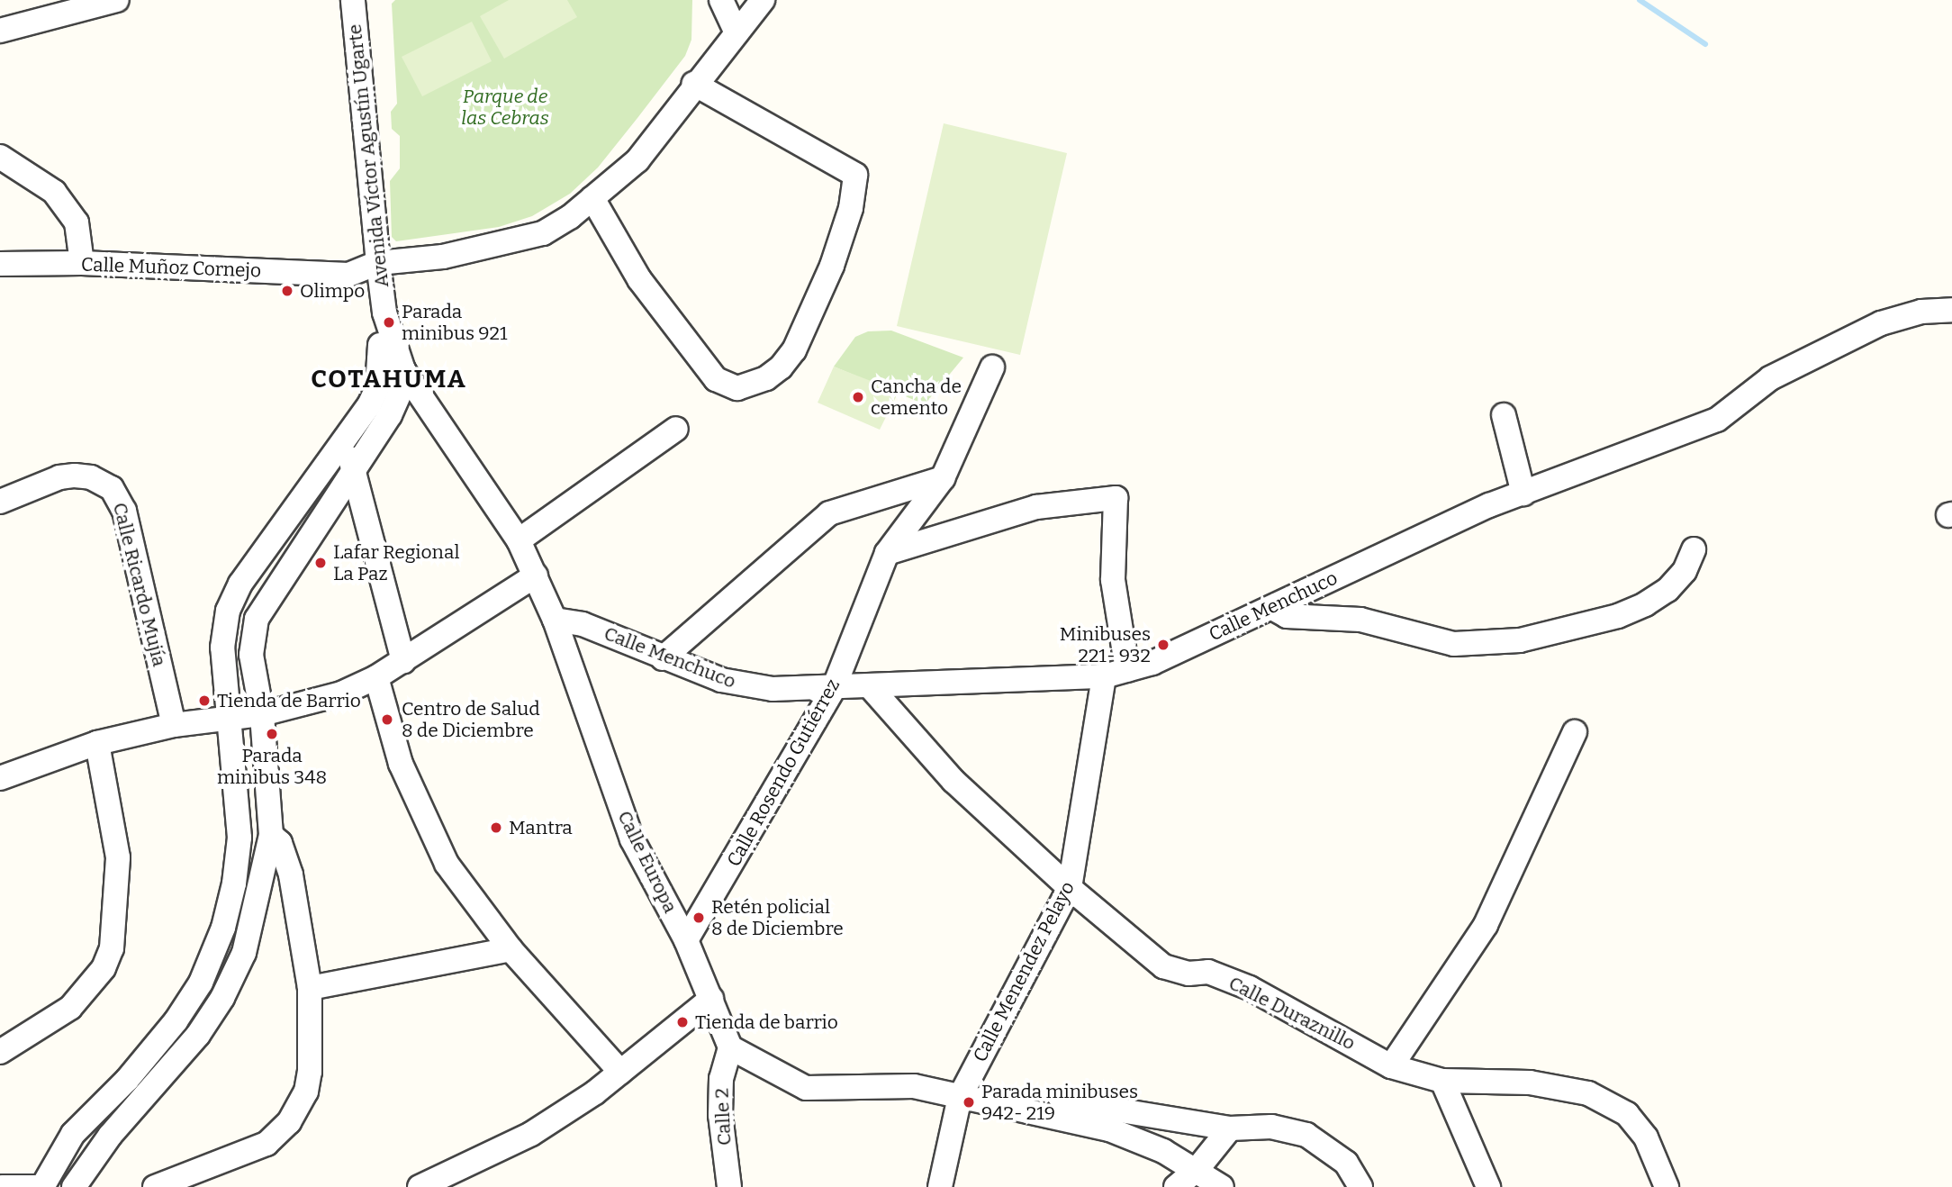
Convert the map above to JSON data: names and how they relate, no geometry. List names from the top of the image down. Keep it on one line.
{"streets":{"street":["Avenida Víctor Agustín Ugarte","Calle Muñoz Cornejo","Calle Ricardo Mujía","Calle Menchuco","Calle Rosendo Gutiérrez","Calle Europa","Calle Menendez Pelayo","Calle Duraznillo","Calle 2"]},"crossings":[["Avenida Víctor Agustín Ugarte","Calle Muñoz Cornejo"],["Avenida Víctor Agustín Ugarte","Calle Europa"],["Calle Menchuco","Calle Rosendo Gutiérrez"],["Calle Menchuco","Calle Europa"],["Calle Menchuco","Calle Menendez Pelayo"],["Calle Menchuco","Calle Duraznillo"],["Calle Rosendo Gutiérrez","Calle Europa"],["Calle Europa","Calle 2"],["Calle Menendez Pelayo","Calle Duraznillo"]],"districts":["COTAHUMA"],"parks":["Parque de las Cebras"],"places":["Olimpo","Parada minibus 921","Cancha de cemento","Lafar Regional La Paz","Minibuses 221- 932","Tienda de Barrio","Centro de Salud 8 de Diciembre","Parada minibus 348","Mantra","Retén policial 8 de Diciembre","Tienda de barrio","Parada minibuses 942- 219"]}
